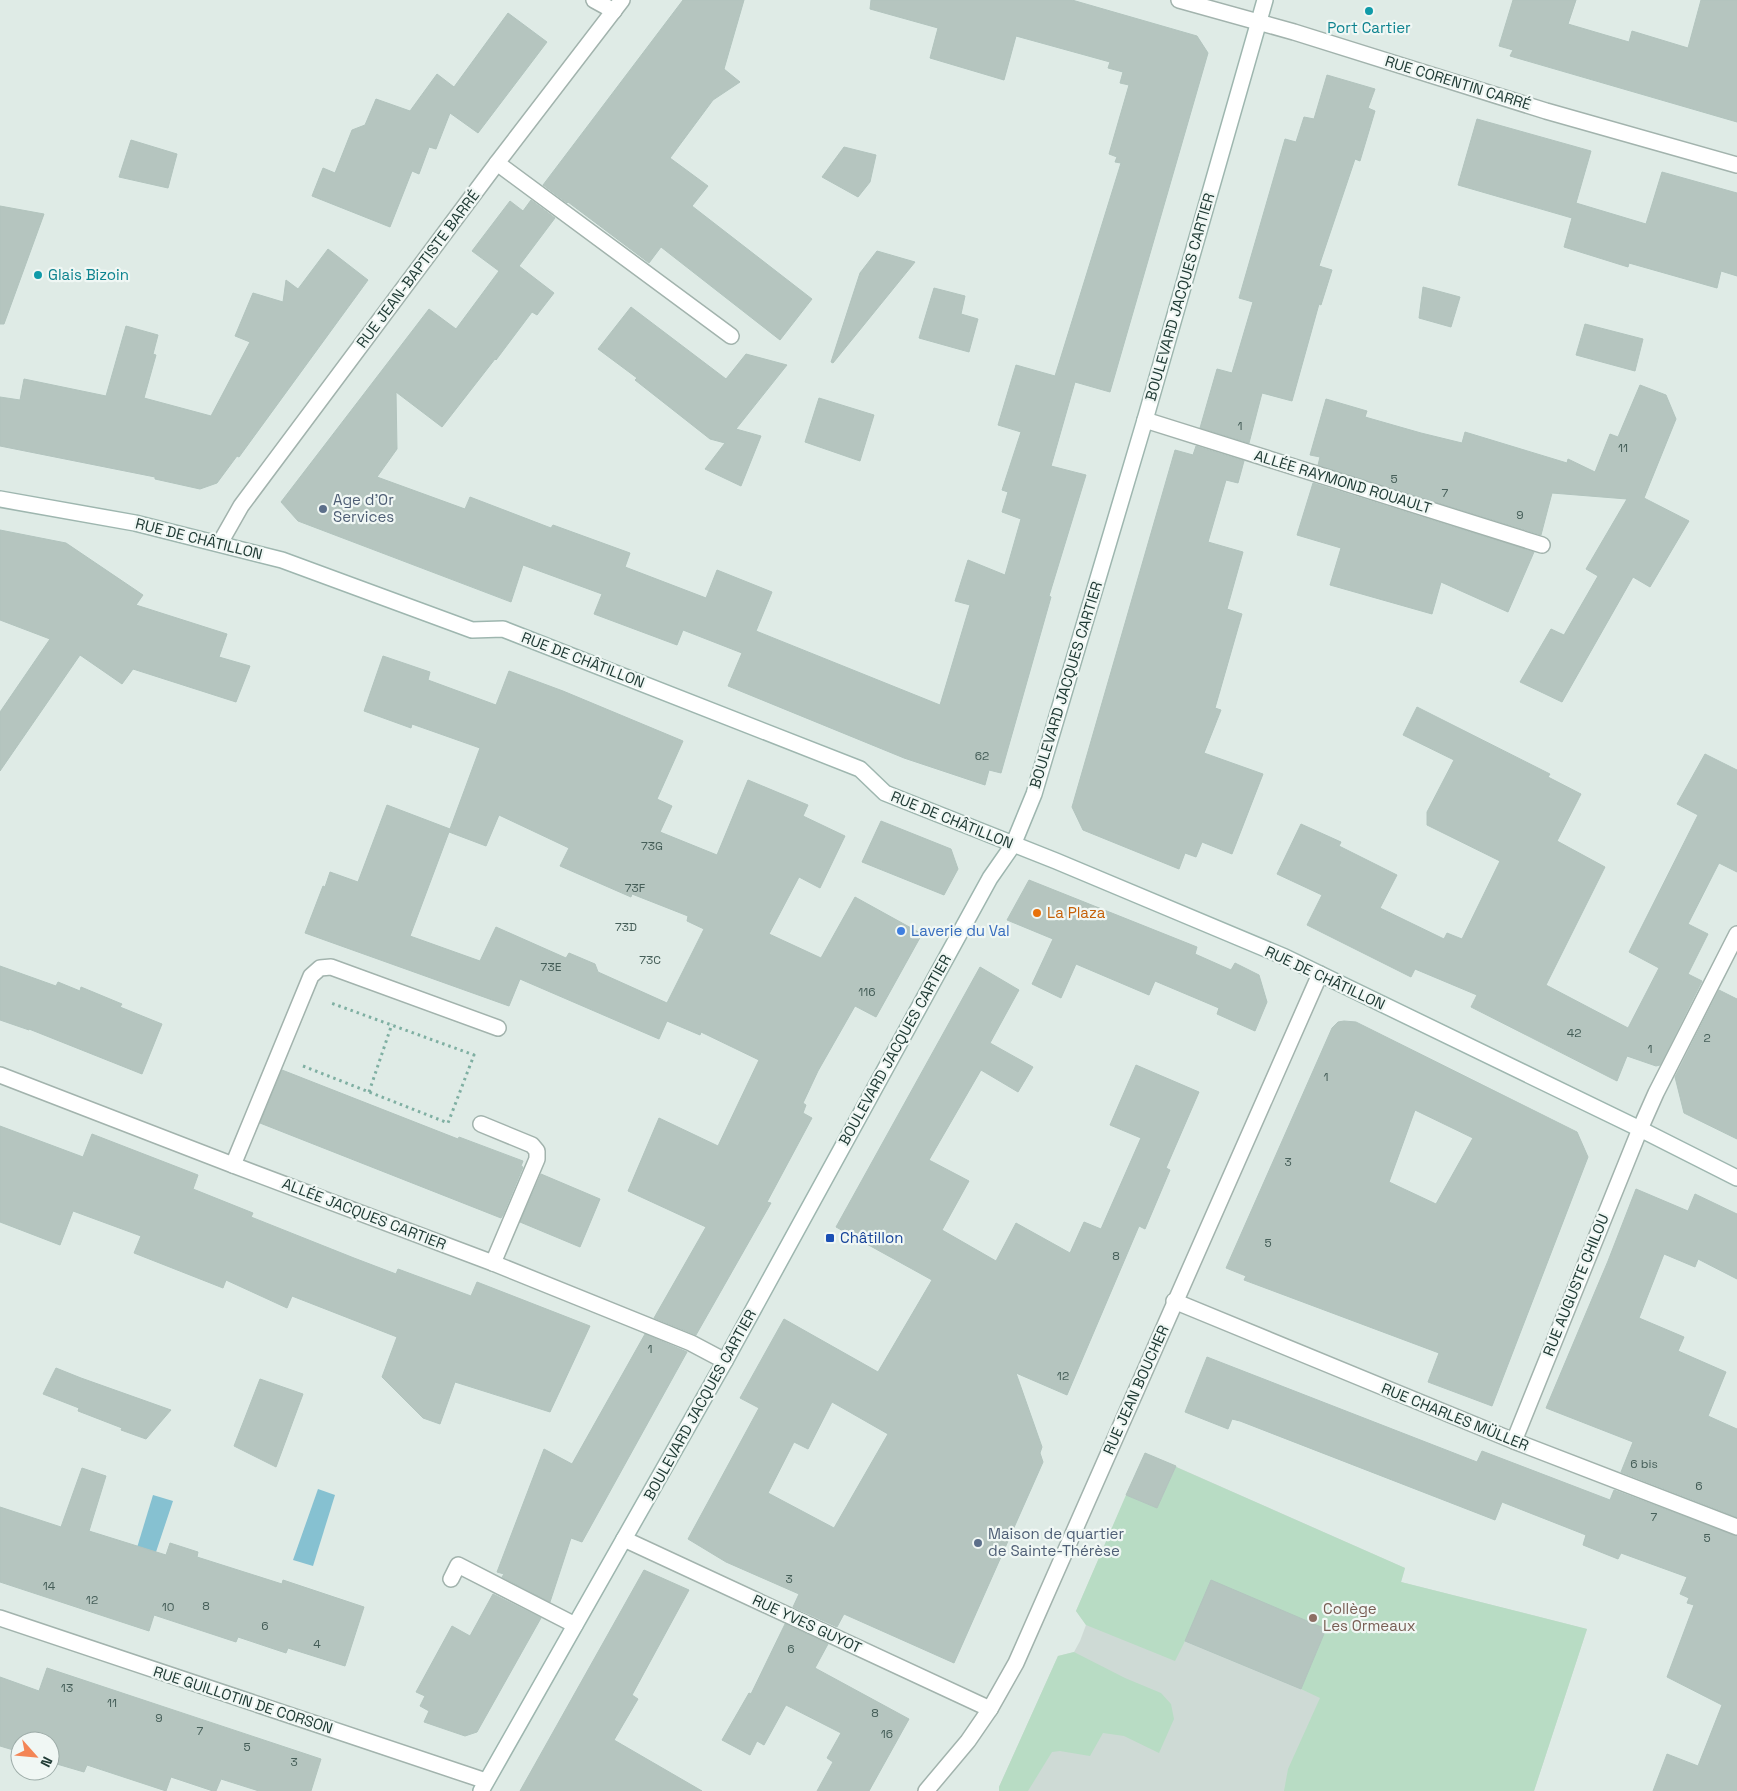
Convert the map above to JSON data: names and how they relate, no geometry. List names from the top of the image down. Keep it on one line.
{"streets":{"street":["RUE CORENTIN CARRÉ","RUE JEAN-BAPTISTE BARRÉ","BOULEVARD JACQUES CARTIER","ALLÉE RAYMOND ROUAULT","RUE DE CHÂTILLON","ALLÉE JACQUES CARTIER","RUE AUGUSTE CHILOU","RUE JEAN BOUCHER","RUE CHARLES MÜLLER","RUE YVES GUYOT","RUE GUILLOTIN DE CORSON"]},"crossings":[["RUE CORENTIN CARRÉ","BOULEVARD JACQUES CARTIER"],["RUE JEAN-BAPTISTE BARRÉ","RUE DE CHÂTILLON"],["BOULEVARD JACQUES CARTIER","ALLÉE RAYMOND ROUAULT"],["BOULEVARD JACQUES CARTIER","RUE DE CHÂTILLON"],["BOULEVARD JACQUES CARTIER","ALLÉE JACQUES CARTIER"],["BOULEVARD JACQUES CARTIER","RUE YVES GUYOT"],["BOULEVARD JACQUES CARTIER","RUE GUILLOTIN DE CORSON"],["RUE DE CHÂTILLON","RUE AUGUSTE CHILOU"],["RUE DE CHÂTILLON","RUE JEAN BOUCHER"],["RUE AUGUSTE CHILOU","RUE CHARLES MÜLLER"],["RUE JEAN BOUCHER","RUE CHARLES MÜLLER"],["RUE JEAN BOUCHER","RUE YVES GUYOT"]],"places":{"other":["Port Cartier","Glais Bizoin","Age d'Or Services","La Plaza","Laverie du Val","Maison de quartier de Sainte-Thérèse","Collège Les Ormeaux"],"transit":["Châtillon"]},"house_numbers":["1","11","5","7","9","62","73G","73F","73D","73C","73E","116","42","2","1","1","3","5","8","1","12","6 bis","6","7","5","3","14","12","8","10","6","4","6","13","11","8","9","7","16","5","3"],"north":"bottom right"}
